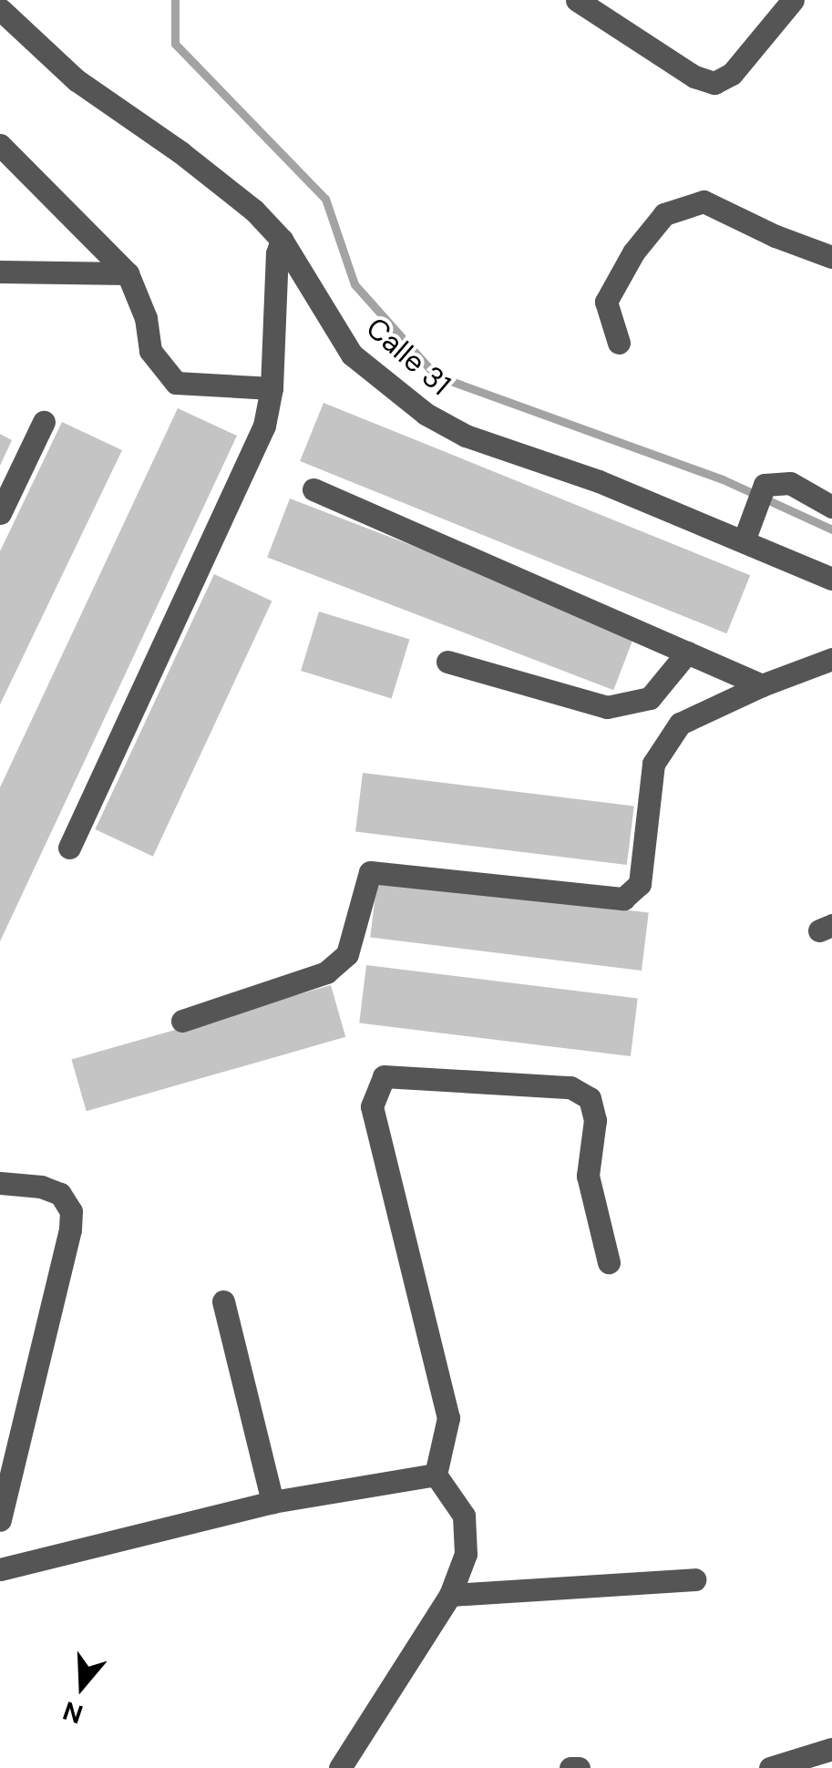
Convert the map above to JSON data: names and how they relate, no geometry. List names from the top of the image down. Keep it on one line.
{"streets":{"street":["Calle 31"]},"north":"bottom"}
